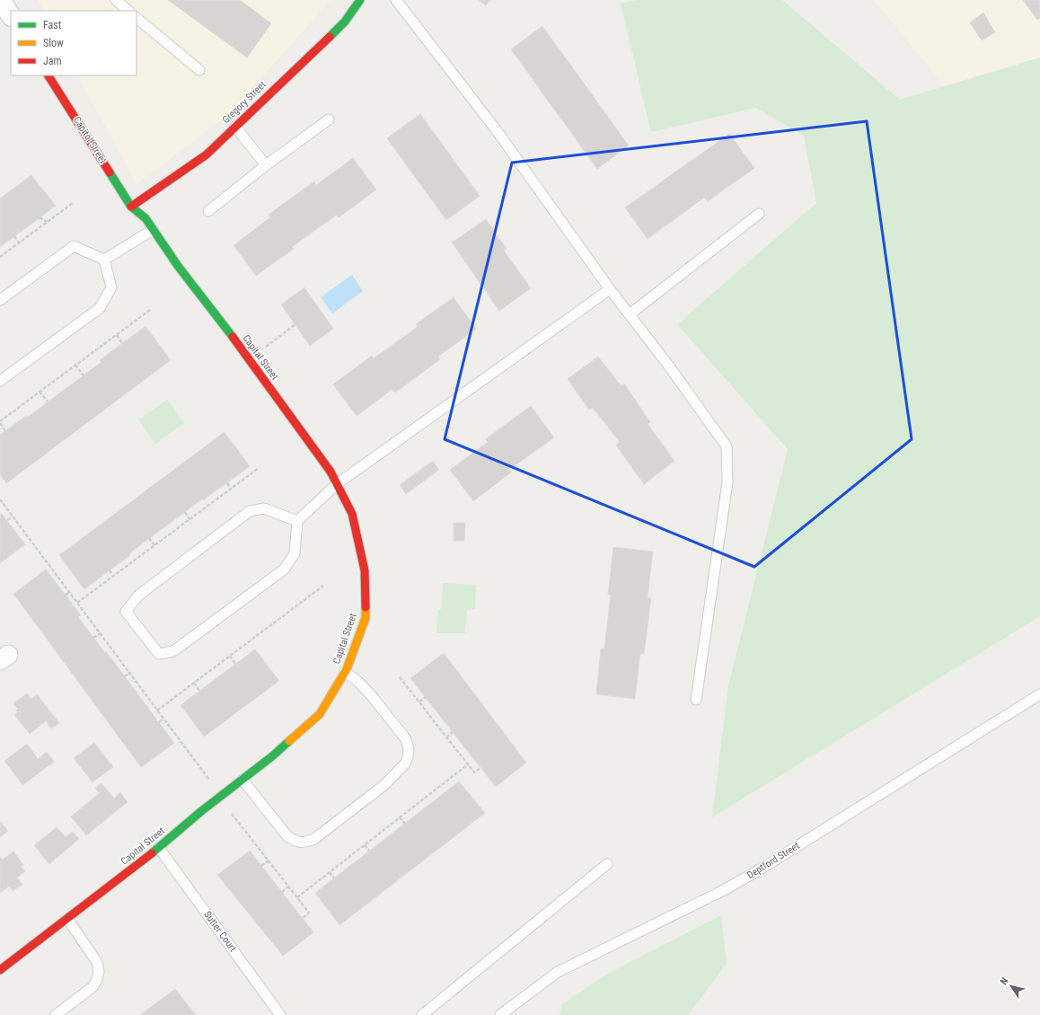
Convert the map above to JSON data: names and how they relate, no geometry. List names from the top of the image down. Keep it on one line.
{"streets":{"street":["Gregory Street","Capitol Street","Capital Street"],"lane":["Deptford Street","Sutter Court"]},"crossings":[["Gregory Street","Capitol Street"],["Gregory Street","Capital Street"],["Capitol Street","Capital Street"],["Capital Street","Sutter Court"]],"legend":["Fast","Slow","Jam"],"north":"top left"}
